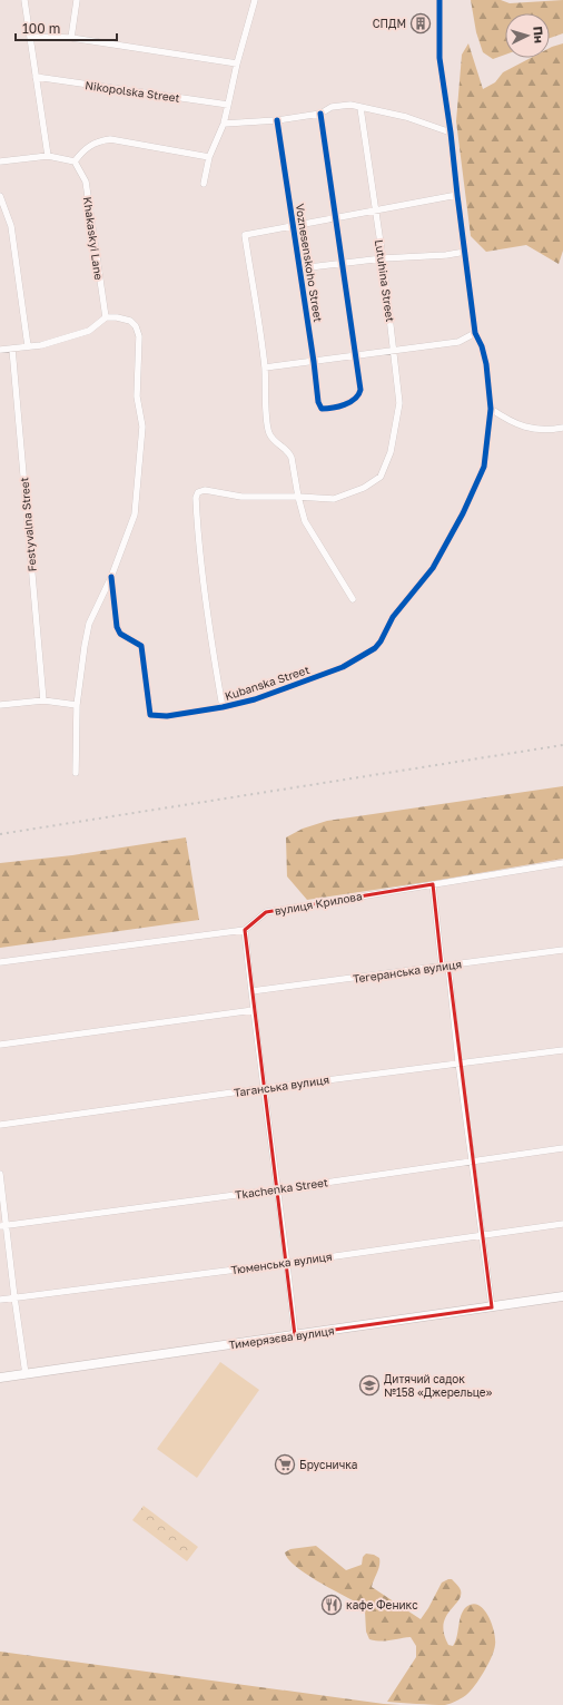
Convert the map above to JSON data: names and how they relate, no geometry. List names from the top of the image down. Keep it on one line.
{"streets":{"street":["Nikopolska Street","Khakaskyi Lane","Voznesenskoho Street","Lutuhina Street","Festyvalna Street","Kubanska Street","вулиця Крилова","Тегеранська вулиця","Таганська вулиця","Tkachenka Street","Тюменська вулиця","Тимерязєва вулиця"]},"crossings":[["Khakaskyi Lane","Kubanska Street"],["Lutuhina Street","Kubanska Street"]],"places":{"building":["СПДМ"],"school or university":["Дитячий садок №158 «Джерельце»"],"supermarket":["Брусничка"],"restaurant":["кафе Феникс"]},"scale_bar":"100 m","north":"right"}
